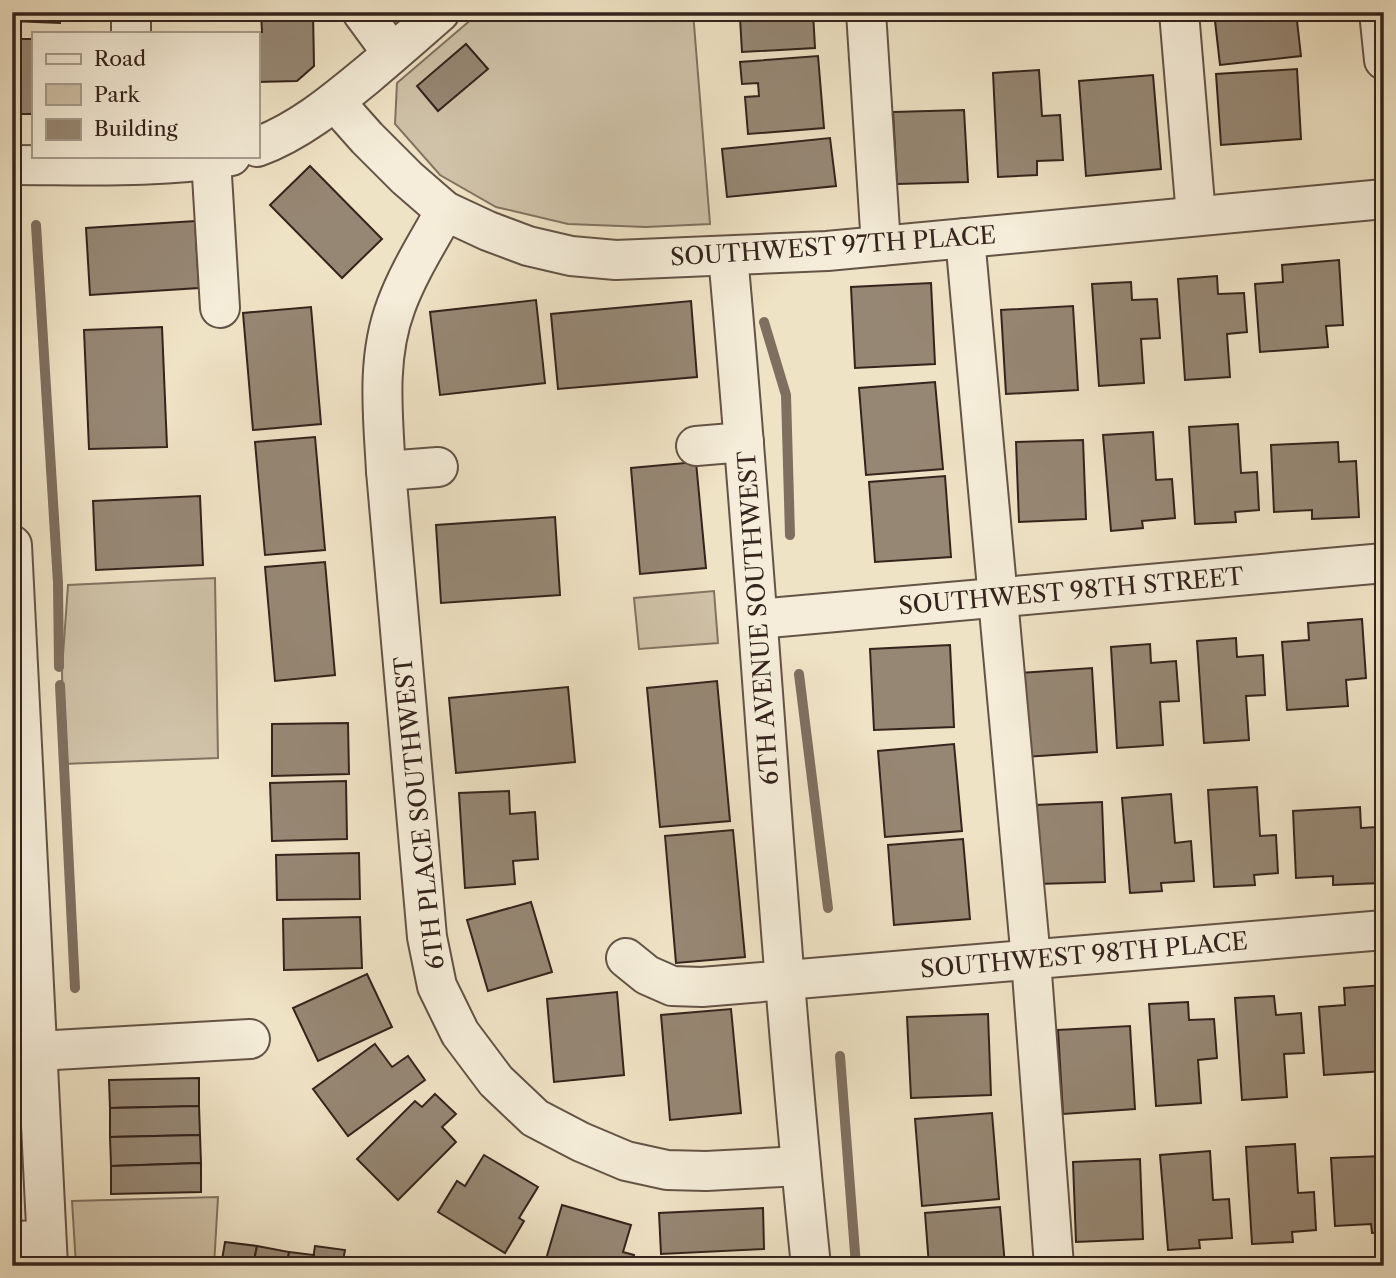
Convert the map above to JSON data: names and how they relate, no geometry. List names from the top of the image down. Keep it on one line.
{"streets":{"street":["SOUTHWEST 97TH PLACE","SOUTHWEST 98TH STREET","6TH AVENUE SOUTHWEST","6TH PLACE SOUTHWEST","SOUTHWEST 98TH PLACE"]},"crossings":[["SOUTHWEST 97TH PLACE","6TH AVENUE SOUTHWEST"],["SOUTHWEST 97TH PLACE","6TH PLACE SOUTHWEST"],["SOUTHWEST 98TH STREET","6TH AVENUE SOUTHWEST"],["6TH AVENUE SOUTHWEST","6TH PLACE SOUTHWEST"],["6TH AVENUE SOUTHWEST","SOUTHWEST 98TH PLACE"]],"legend":["Road","Park","Building"]}
